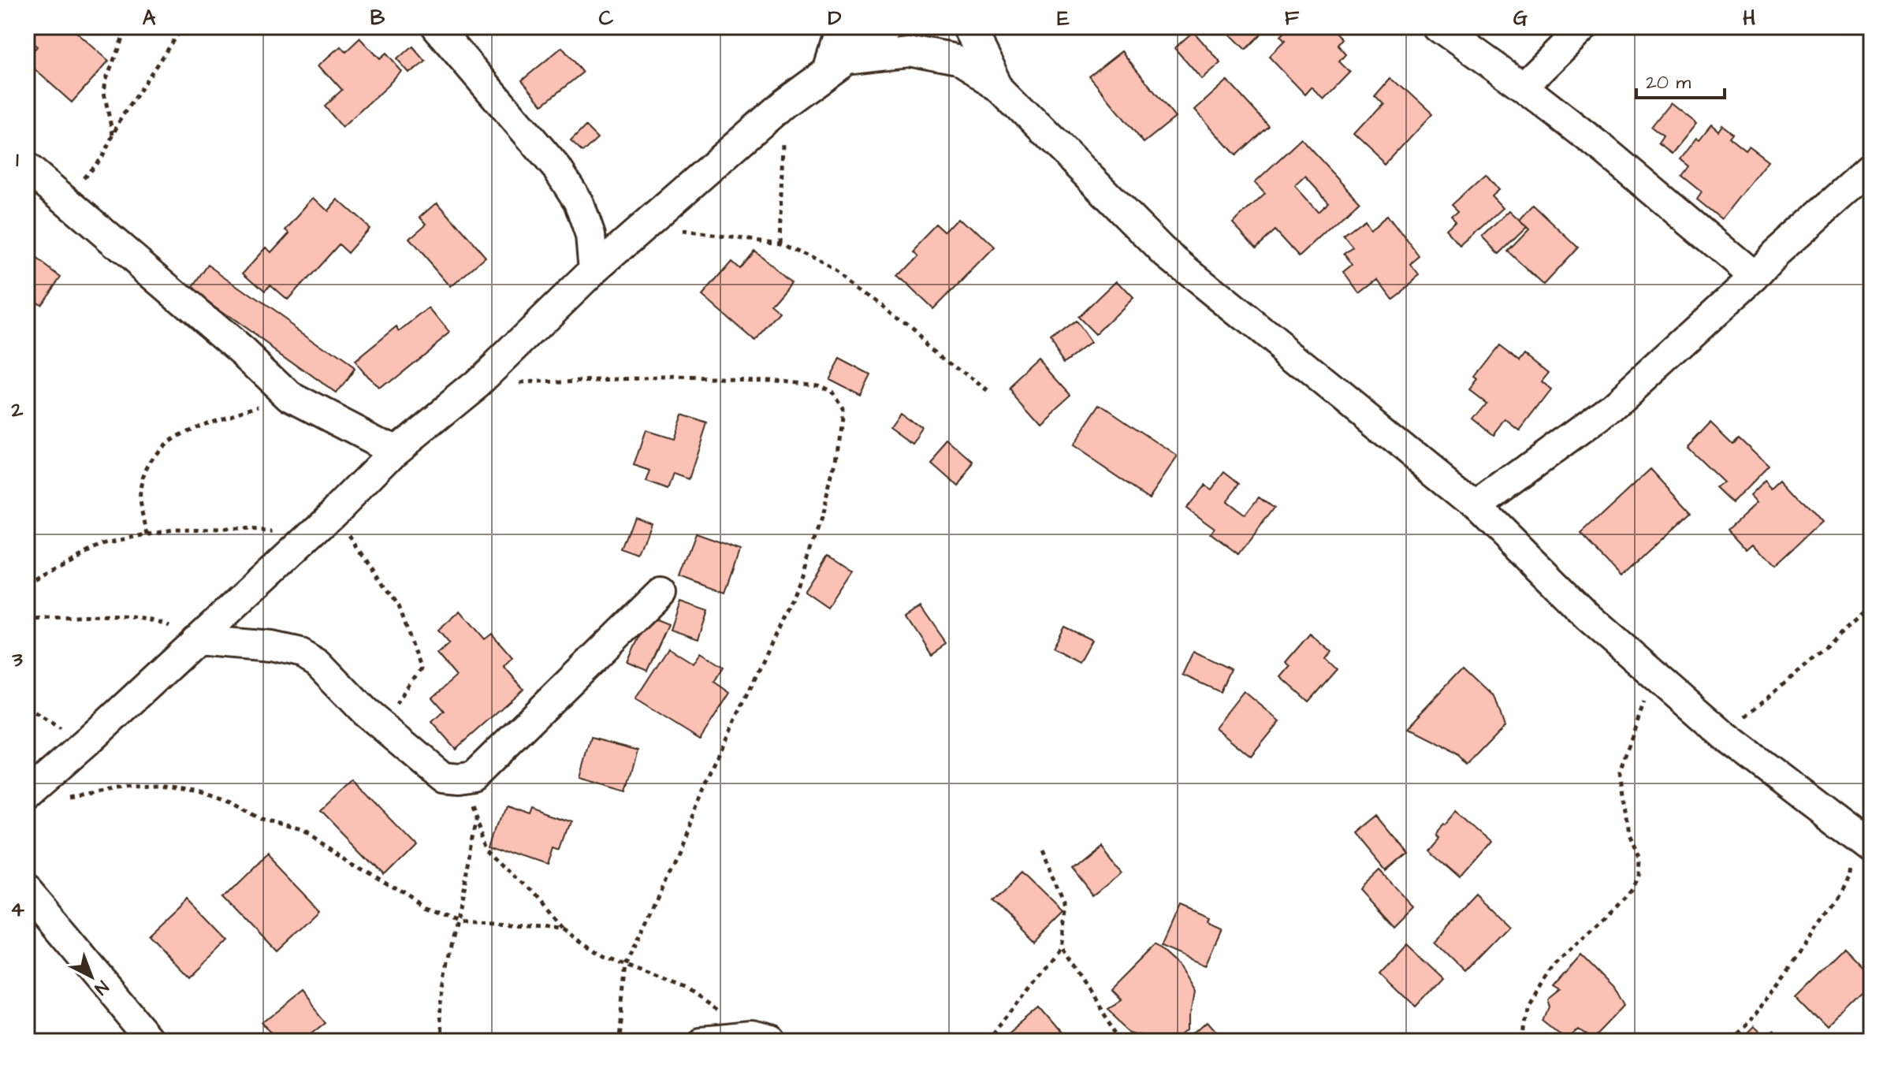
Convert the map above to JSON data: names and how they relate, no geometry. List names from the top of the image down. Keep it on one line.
{"scale_bar":"20 m","north":"bottom right","grid":{"columns":["A","B","C","D","E","F","G","H"],"rows":["1","2","3","4"]}}
